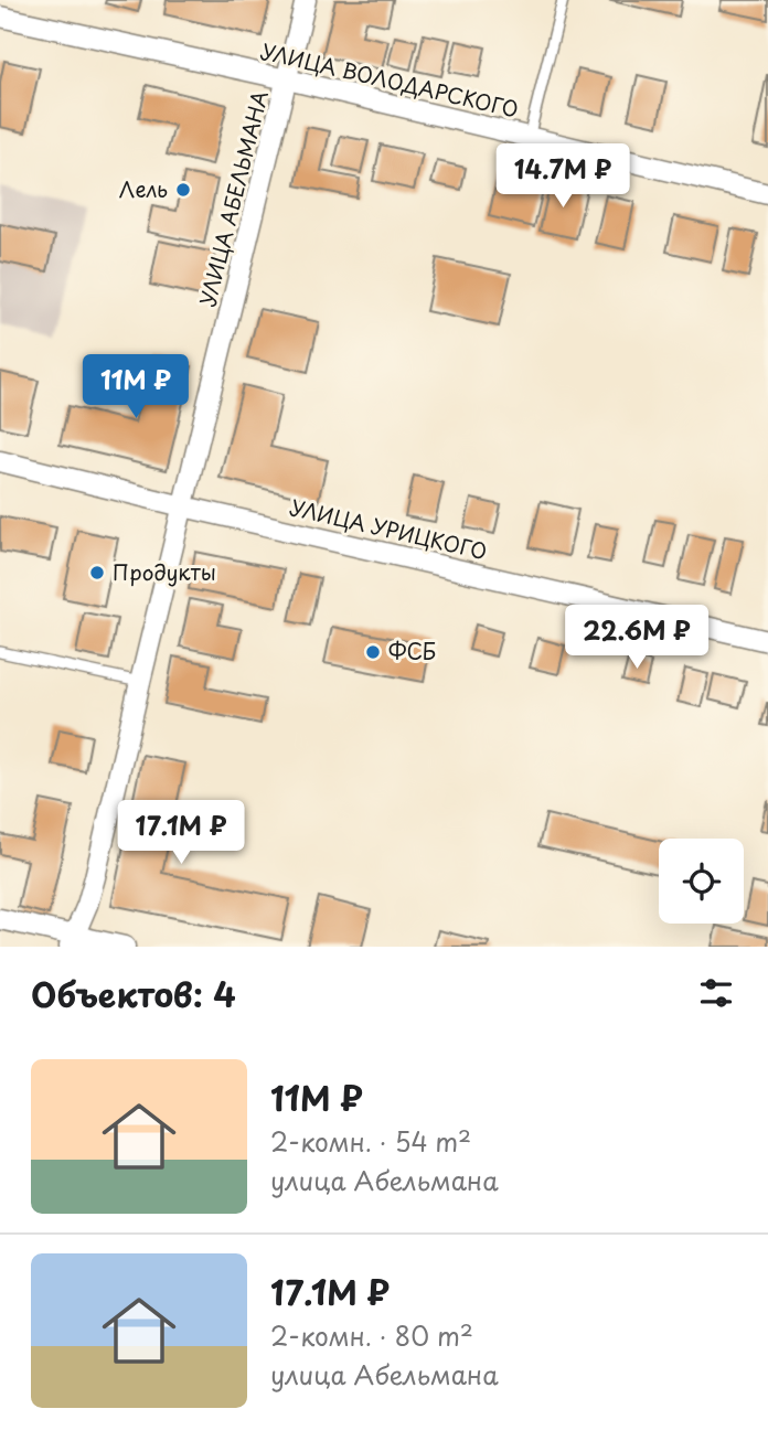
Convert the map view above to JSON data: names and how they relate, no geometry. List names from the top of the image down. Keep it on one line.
{"streets":{"street":["УЛИЦА ВОЛОДАРСКОГО","УЛИЦА АБЕЛЬМАНА","УЛИЦА УРИЦКОГО"]},"crossings":[["УЛИЦА ВОЛОДАРСКОГО","УЛИЦА АБЕЛЬМАНА"],["УЛИЦА АБЕЛЬМАНА","УЛИЦА УРИЦКОГО"]],"places":["Лель","Продукты","ФСБ"],"page":{"price":["14.7M ₽","11M ₽","22.6M ₽","17.1M ₽"],"heading":"Объектов: 4","list":[{"name":"11M ₽","note":"2-комн. · 54 m² · улица Абельмана"},{"name":"17.1M ₽","note":"2-комн. · 80 m² · улица Абельмана"}]}}
